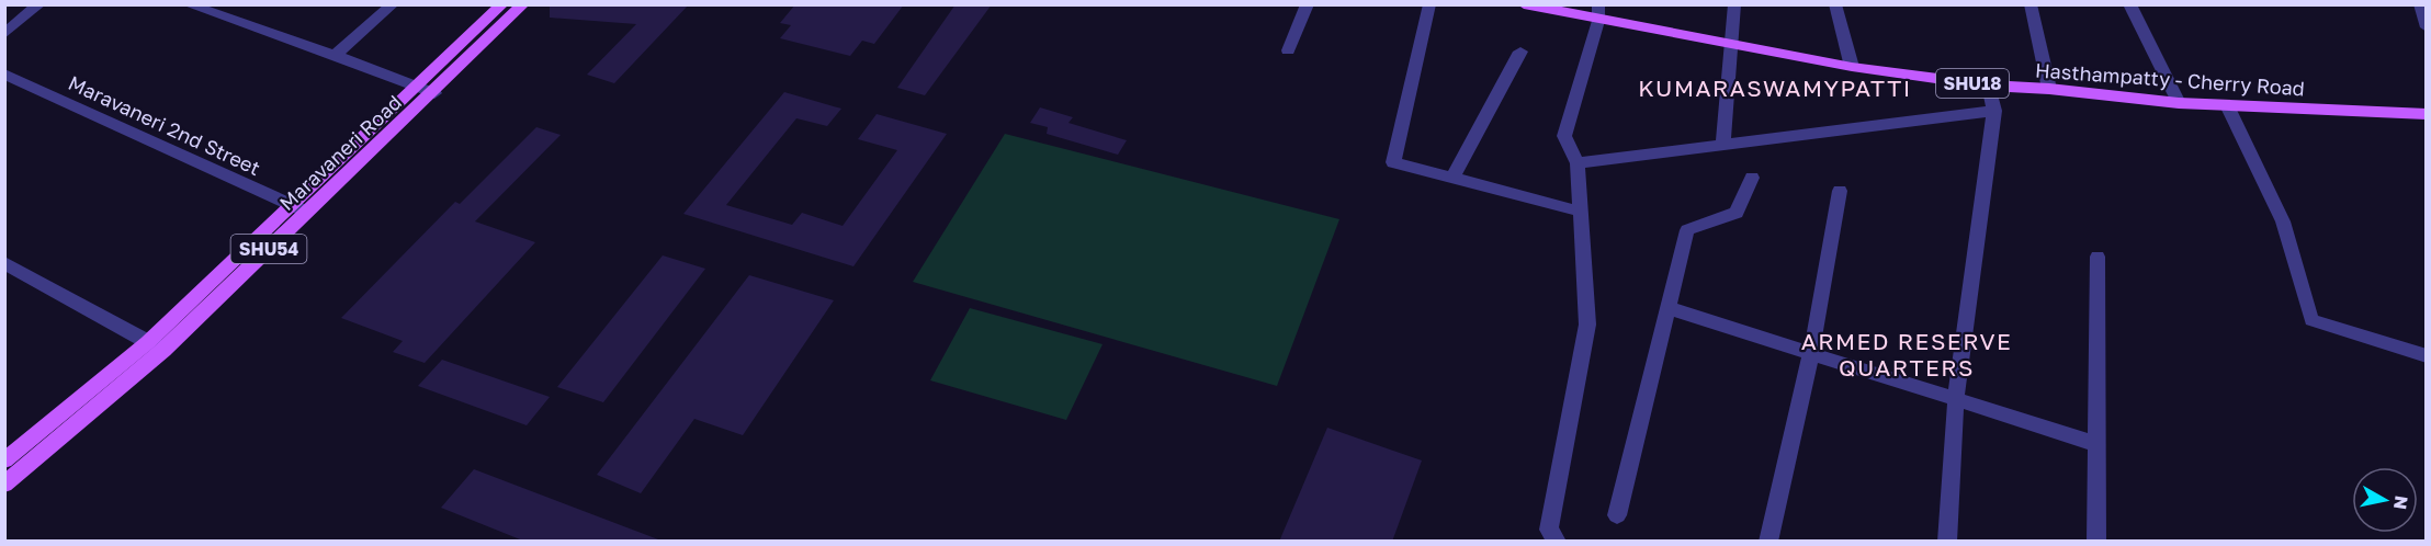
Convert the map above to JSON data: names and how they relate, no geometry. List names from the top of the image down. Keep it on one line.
{"streets":{"main road":["Hasthampatty - Cherry Road","SHU18","Maravaneri Road","SHU54"],"street":["Maravaneri 2nd Street"]},"crossings":[["Maravaneri 2nd Street","Maravaneri Road"]],"districts":["KUMARASWAMYPATTI","ARMED RESERVE QUARTERS"],"north":"right"}
